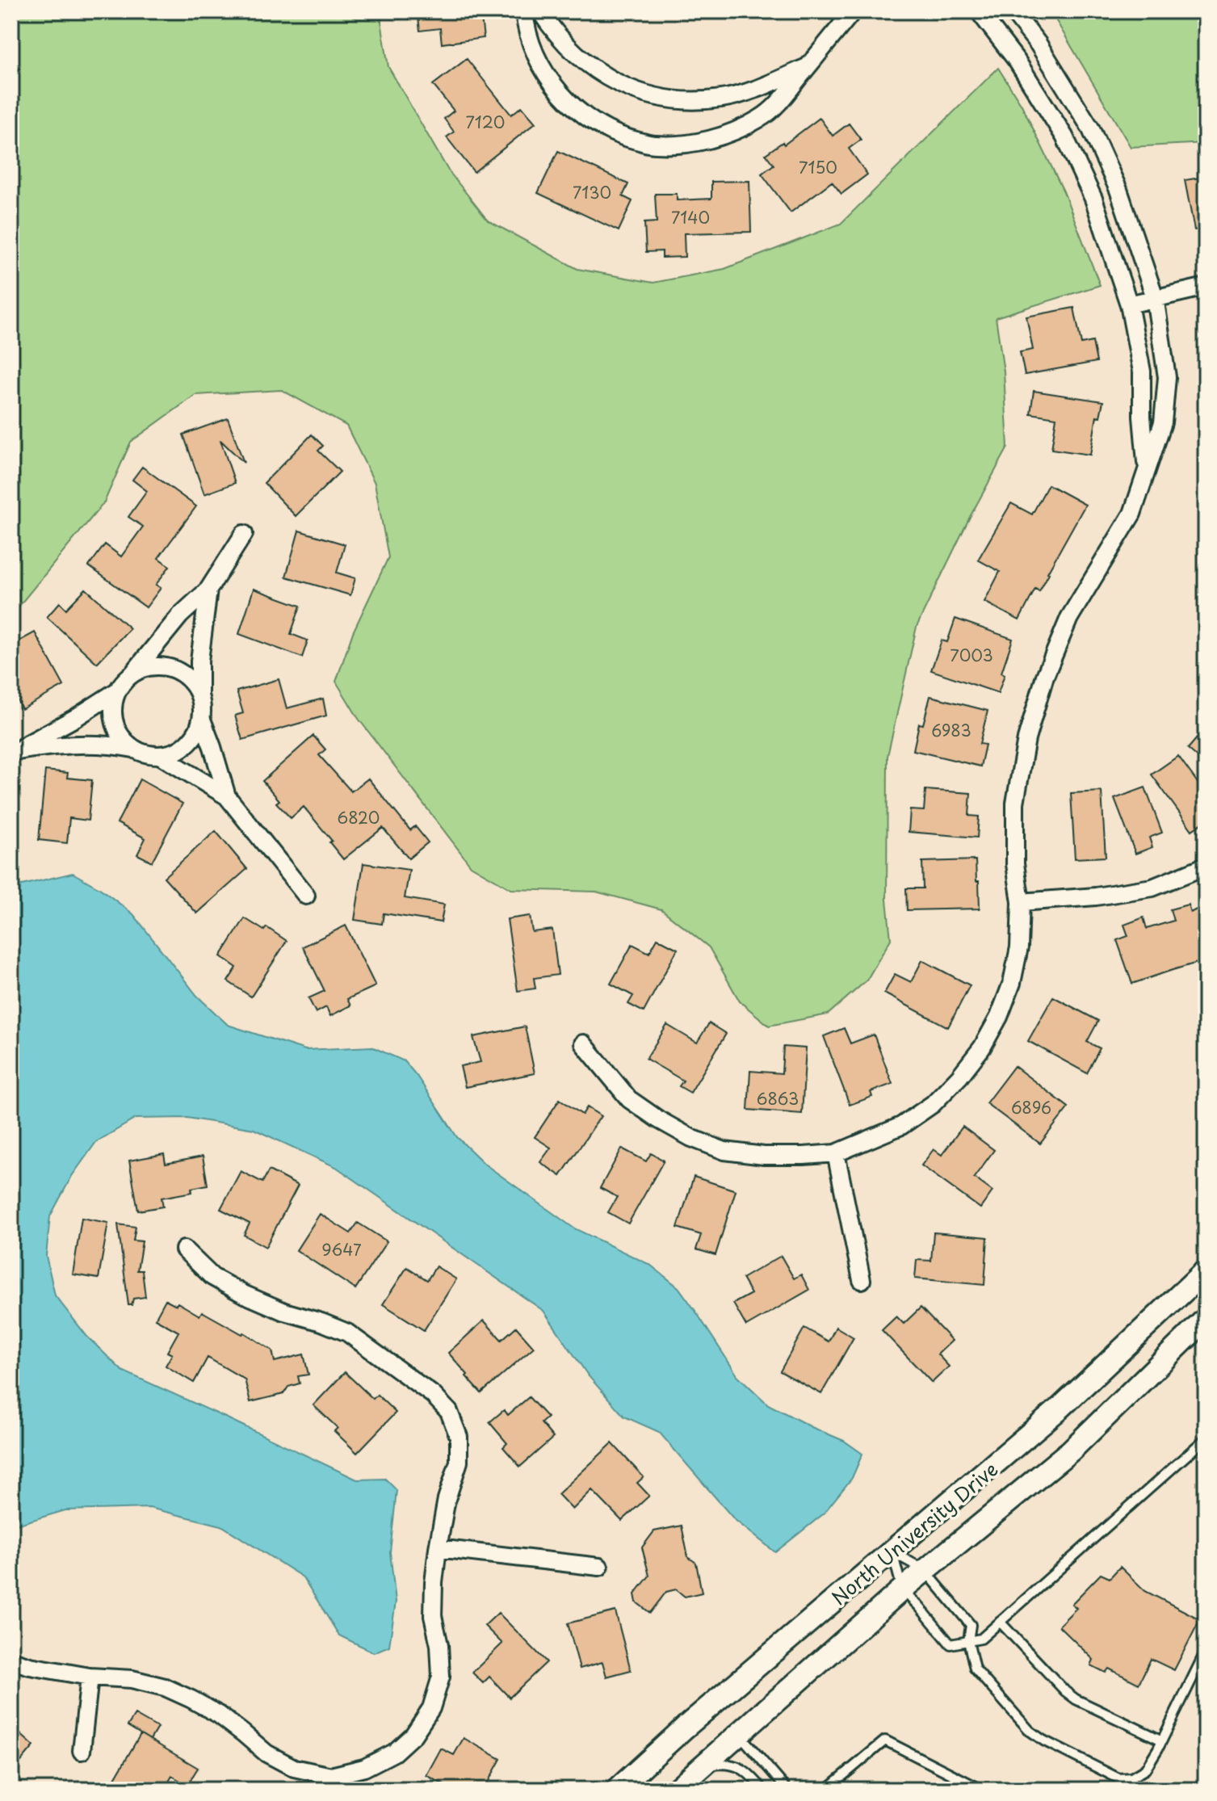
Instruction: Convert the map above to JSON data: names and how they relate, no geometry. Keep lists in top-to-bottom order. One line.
{"streets":{"main road":["North University Drive"]},"house_numbers":["7120","7150","7130","7140","7003","6983","6820","6863","6896","9647"]}
